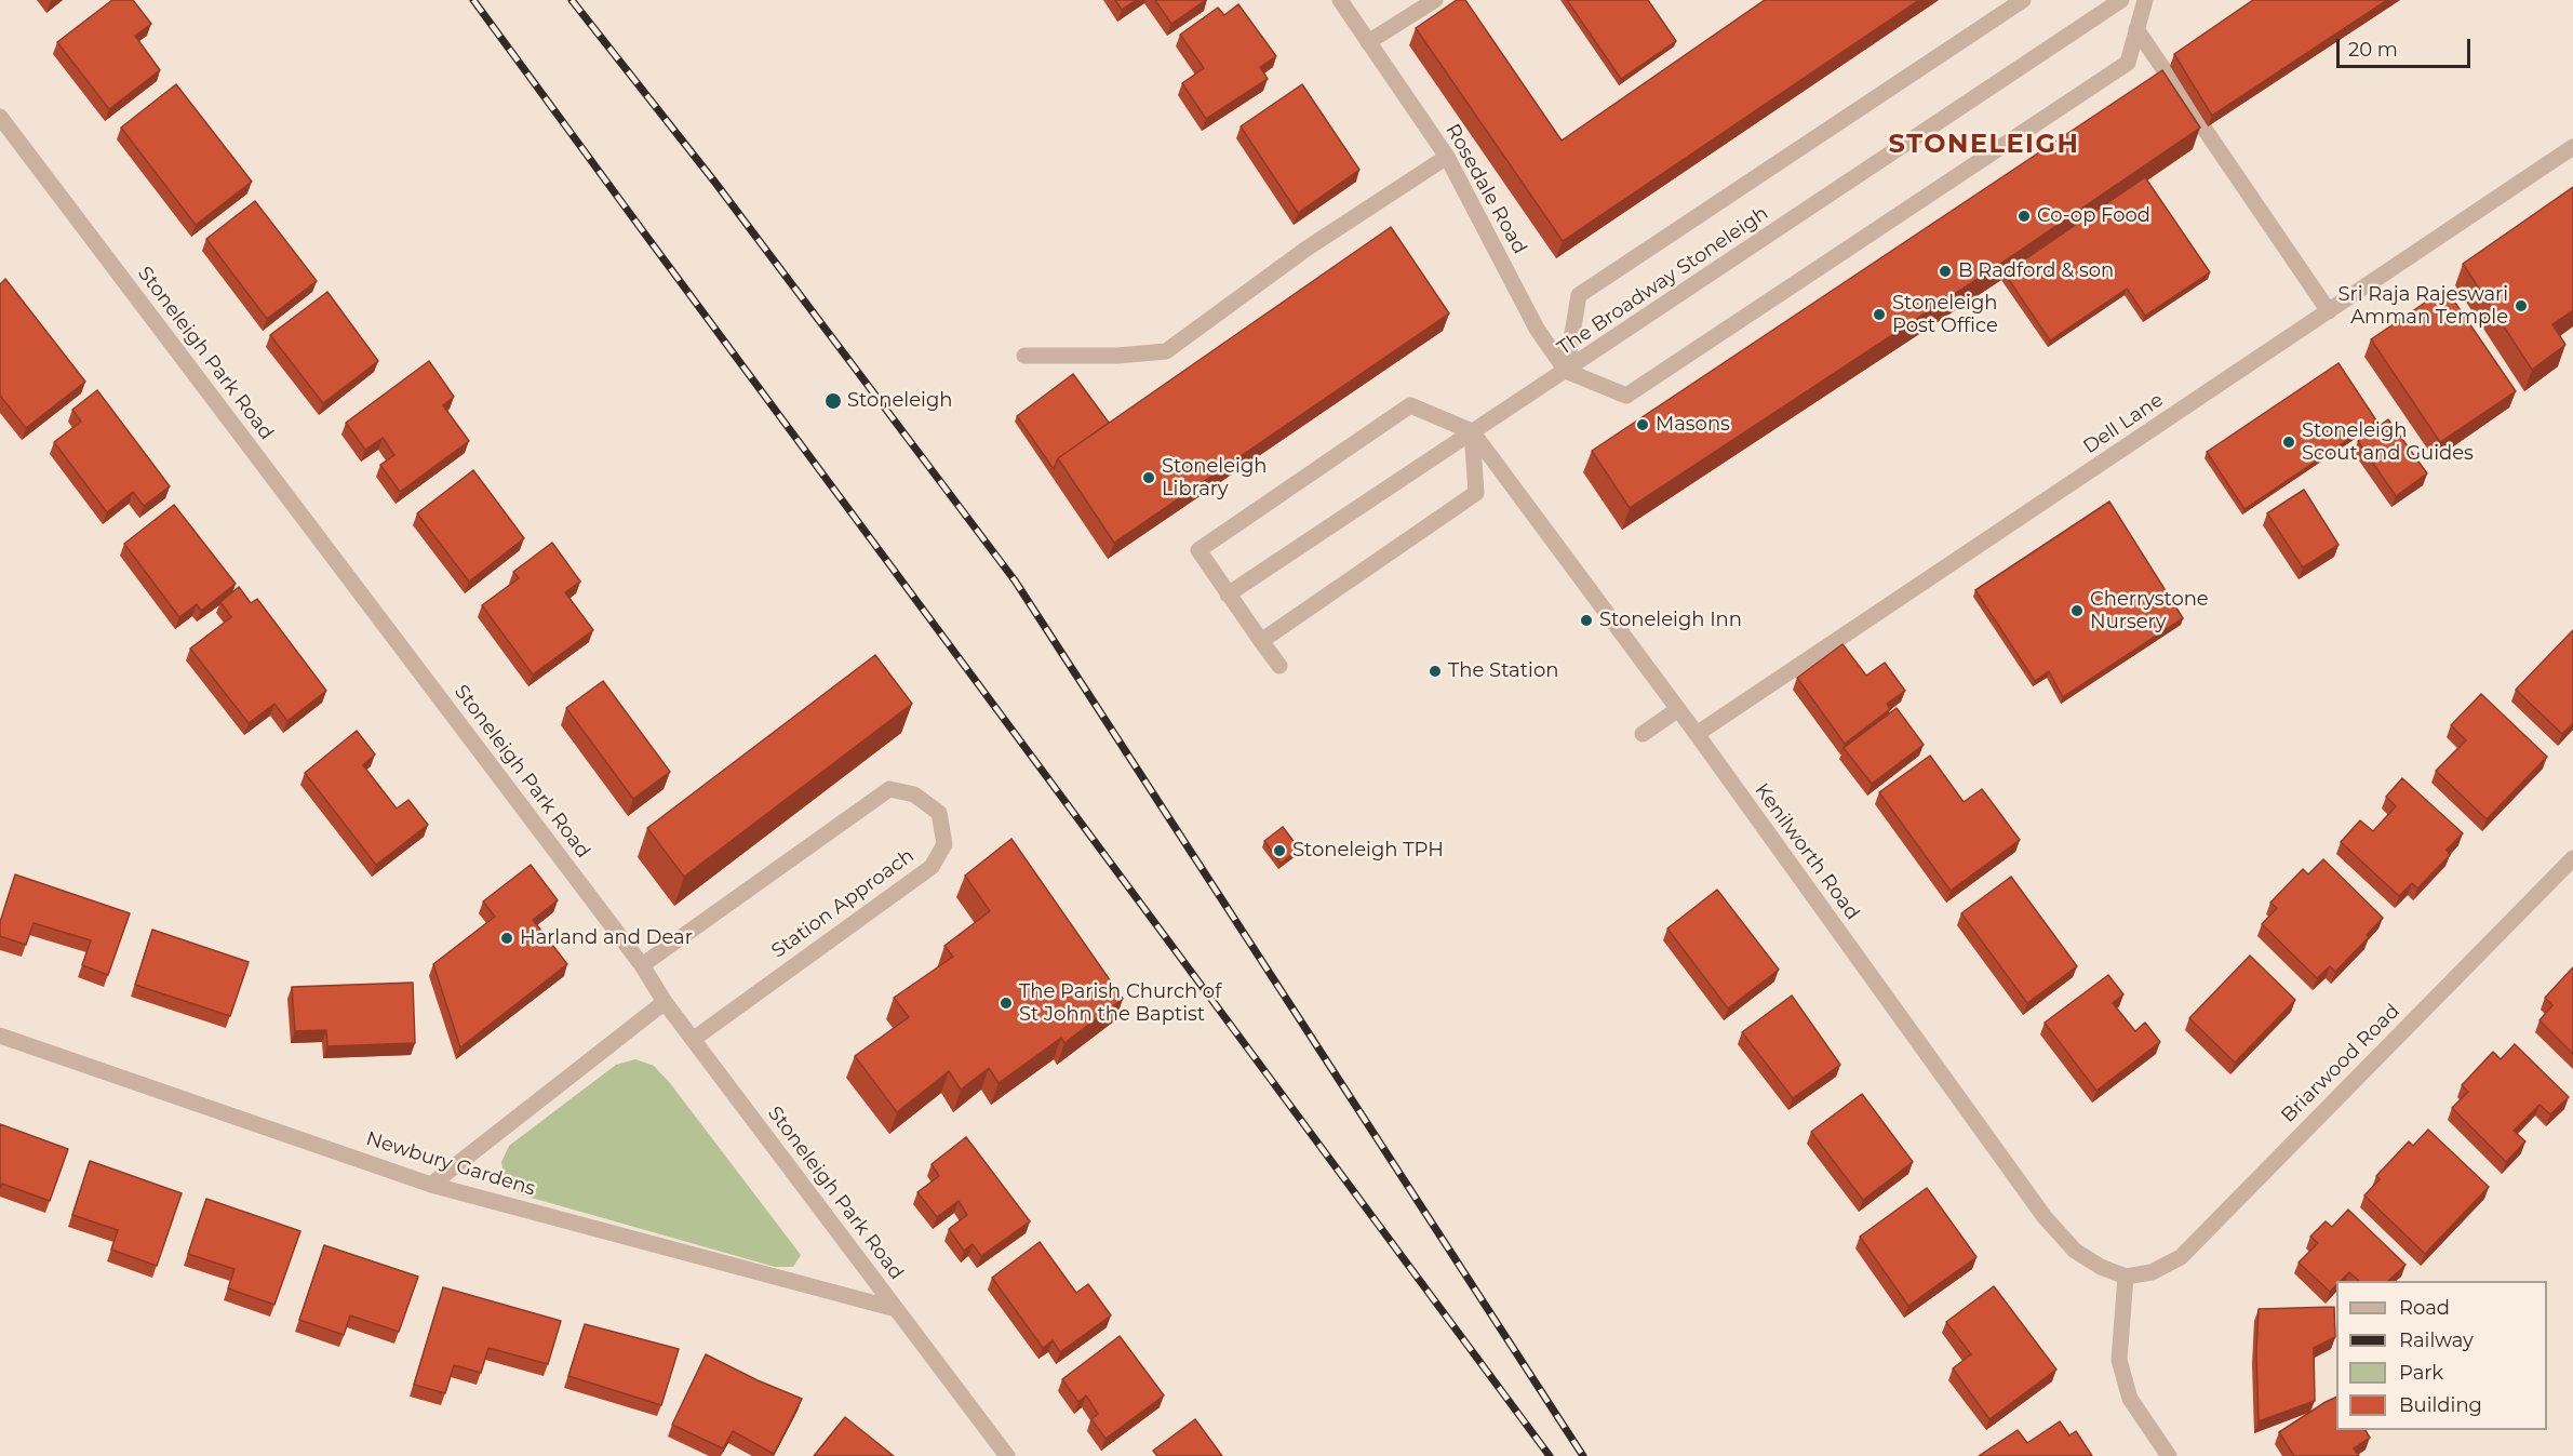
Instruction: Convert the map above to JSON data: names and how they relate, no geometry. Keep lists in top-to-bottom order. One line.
{"streets":{"street":["Rosedale Road","The Broadway Stoneleigh","Stoneleigh Park Road","Dell Lane","Kenilworth Road","Station Approach","Briarwood Road","Newbury Gardens"]},"crossings":[["Rosedale Road","The Broadway Stoneleigh"],["The Broadway Stoneleigh","Kenilworth Road"],["Stoneleigh Park Road","Station Approach"],["Stoneleigh Park Road","Newbury Gardens"],["Dell Lane","Kenilworth Road"],["Kenilworth Road","Briarwood Road"]],"districts":["STONELEIGH"],"places":["Co-op Food","B Radford & son","Sri Raja Rajeswari Amman Temple","Stoneleigh Post Office","Stoneleigh","Masons","Stoneleigh Scout and Guides","Stoneleigh Library","Cherrystone Nursery","Stoneleigh Inn","The Station","Stoneleigh TPH","Harland and Dear","The Parish Church of St John the Baptist"],"legend":["Road","Railway","Park","Building"],"scale_bar":"20 m"}
